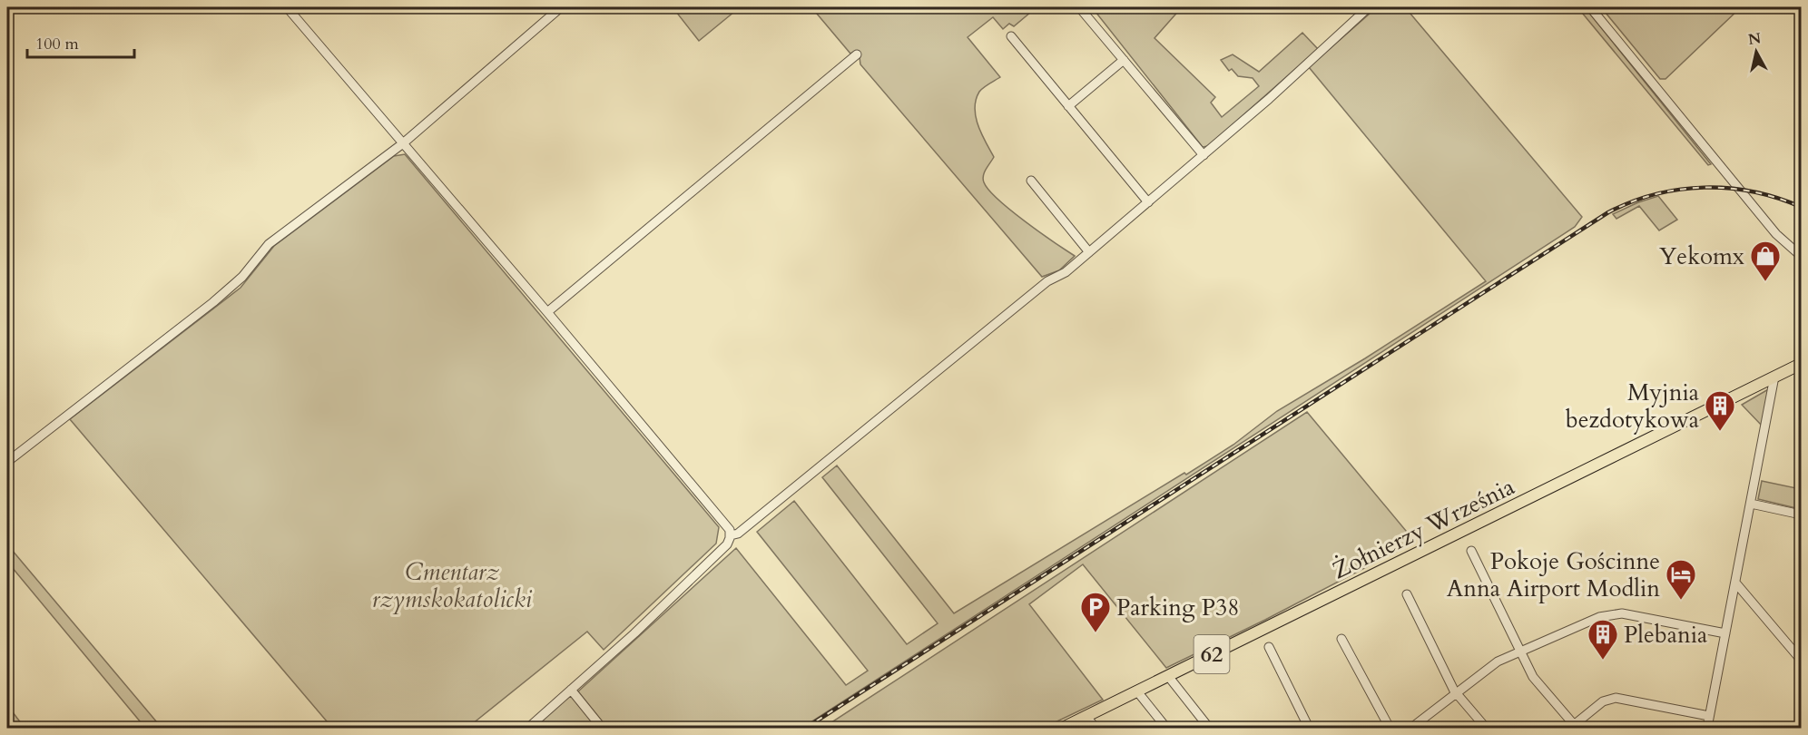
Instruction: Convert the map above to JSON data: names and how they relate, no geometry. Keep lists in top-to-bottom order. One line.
{"streets":{"main road":["Żołnierzy Września","62"]},"parks":["Cmentarz rzymskokatolicki"],"places":{"shop":["Yekomx"],"building":["Myjnia bezdotykowa","Plebania"],"hotel":["Pokoje Gościnne Anna Airport Modlin"],"parking":["Parking P38"]},"scale_bar":"100 m","north":"top"}
